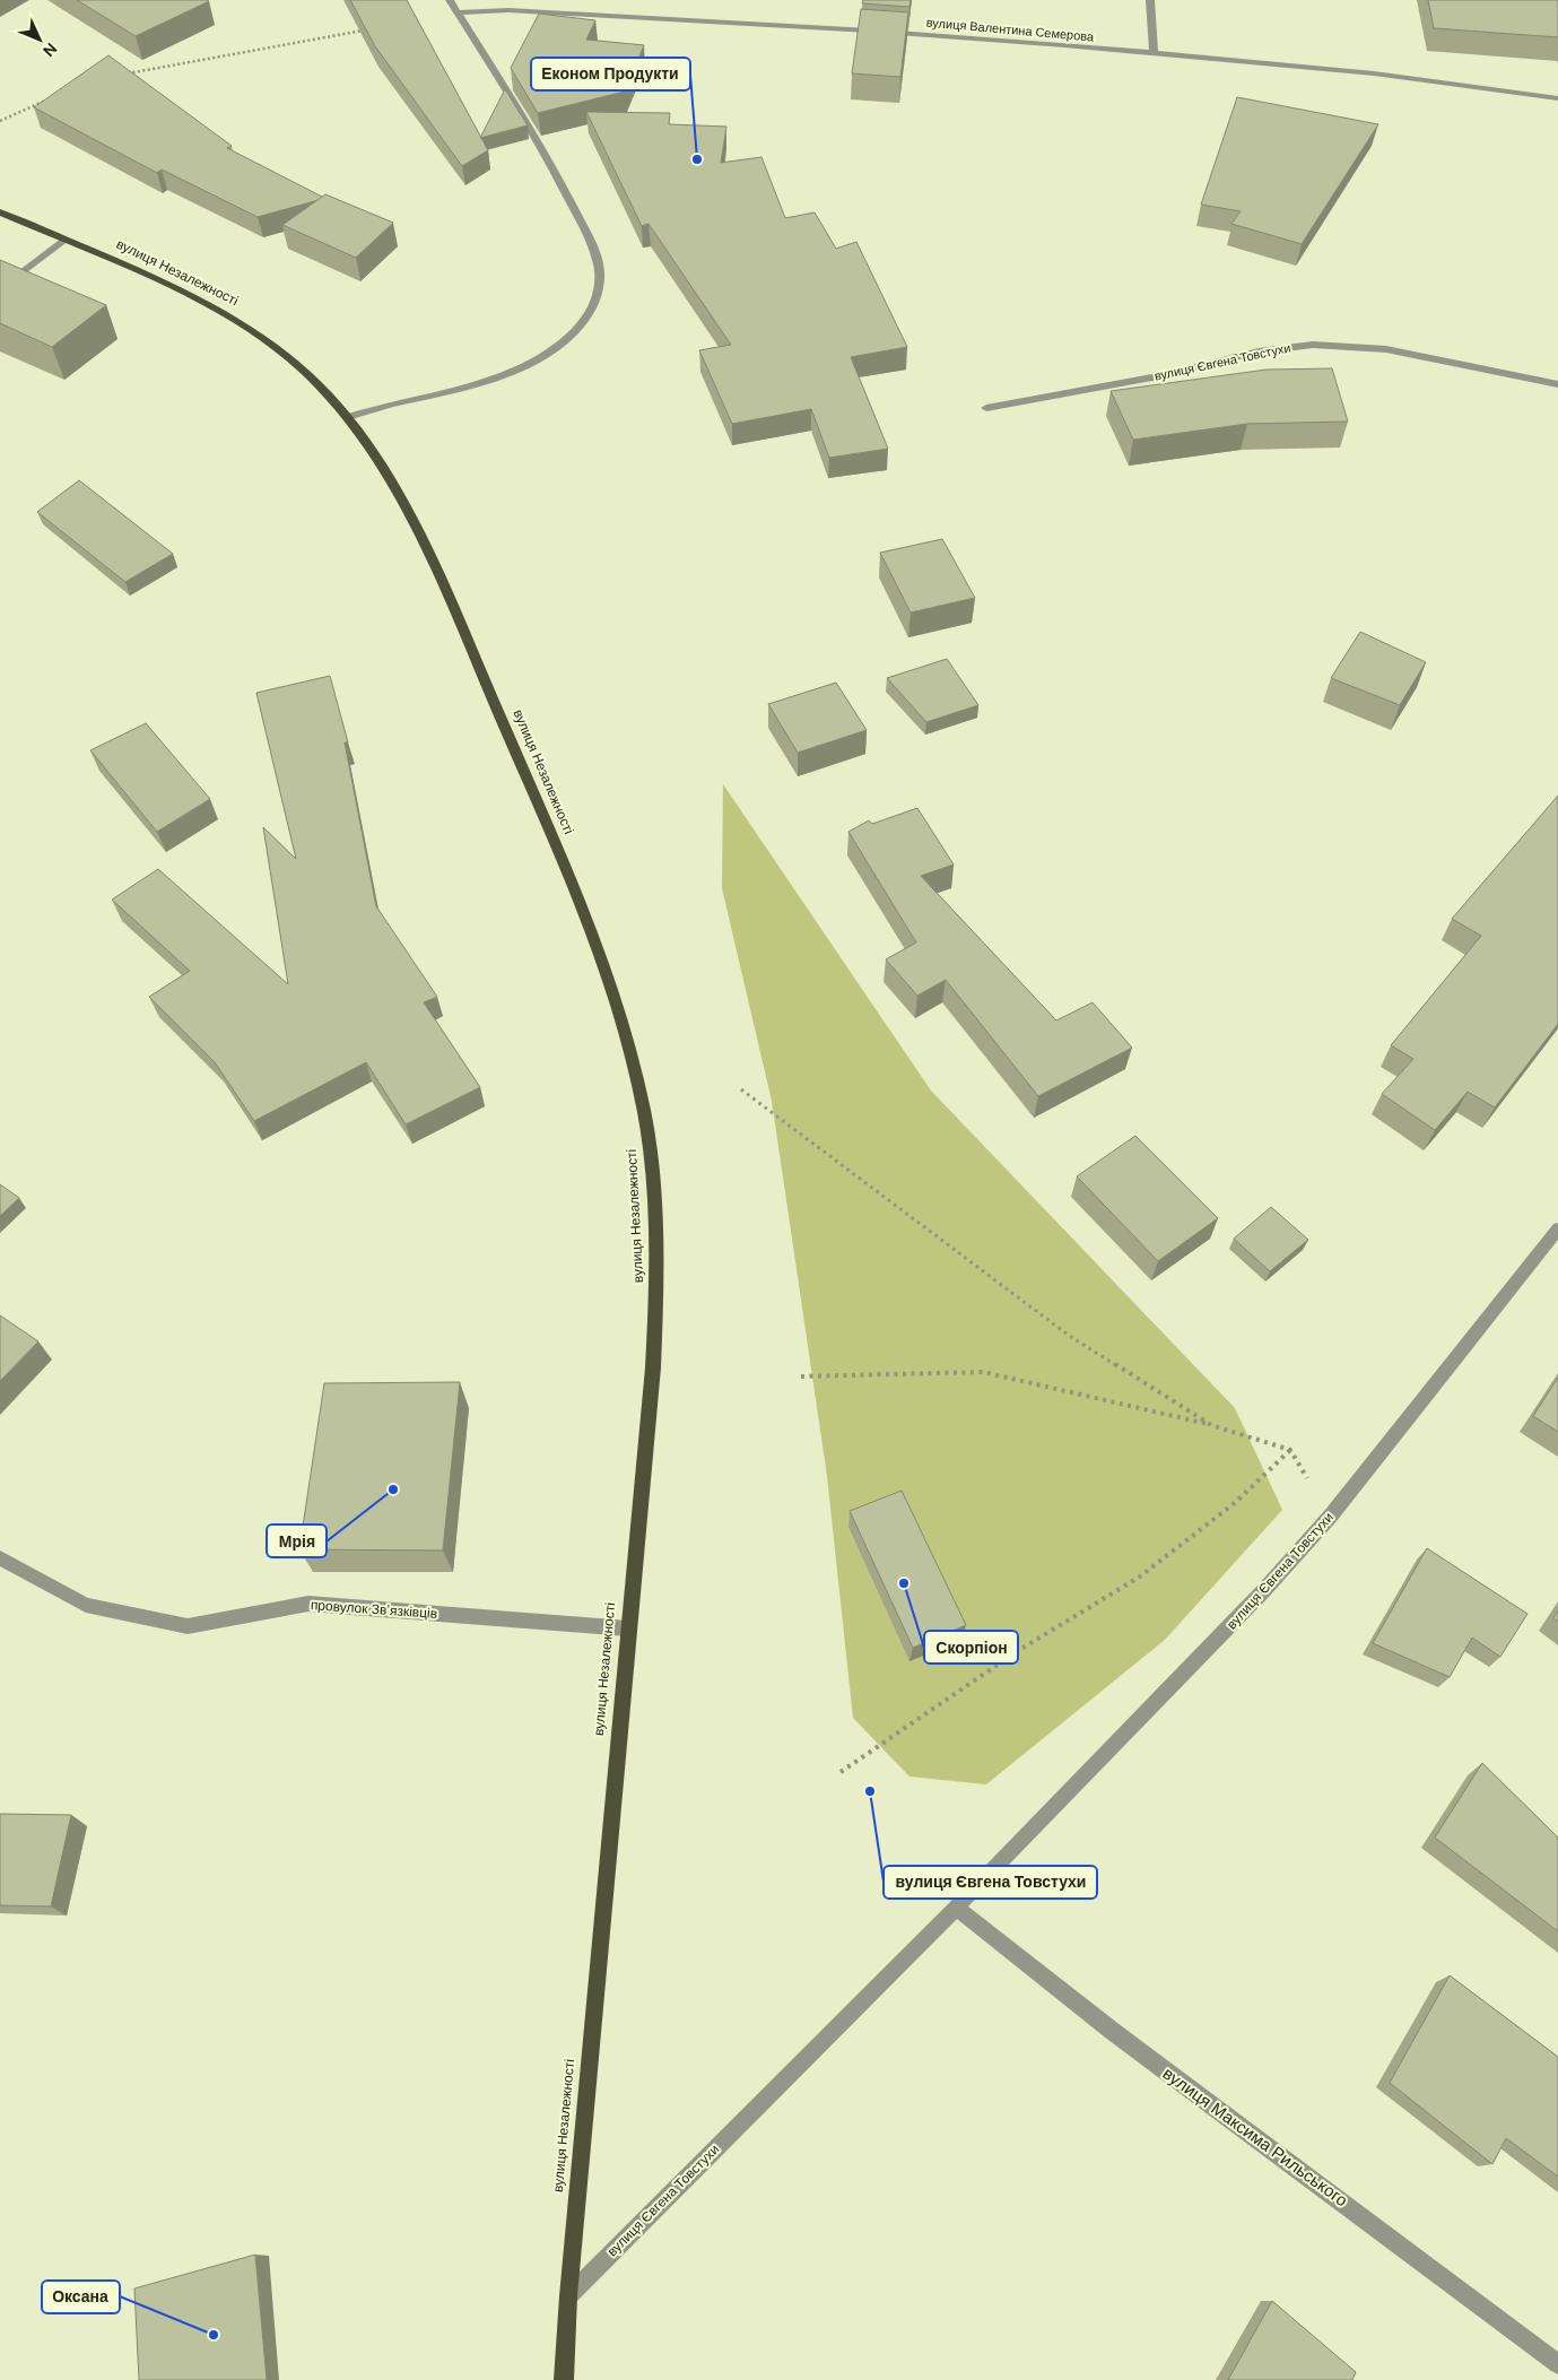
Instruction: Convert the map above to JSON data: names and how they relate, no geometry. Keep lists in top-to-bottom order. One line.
{"streets":{"main road":["вулиця Незалежності"],"street":["вулиця Валентина Семерова","вулиця Євгена Товстухи","провулок Звʼязківців","вулиця Максима Рильського"]},"crossings":[["вулиця Незалежності","вулиця Євгена Товстухи"],["вулиця Незалежності","провулок Звʼязківців"],["вулиця Євгена Товстухи","вулиця Максима Рильського"]],"places":["Економ Продукти","Мрія","Скорпіон","вулиця Євгена Товстухи","Оксана"],"north":"bottom right"}
